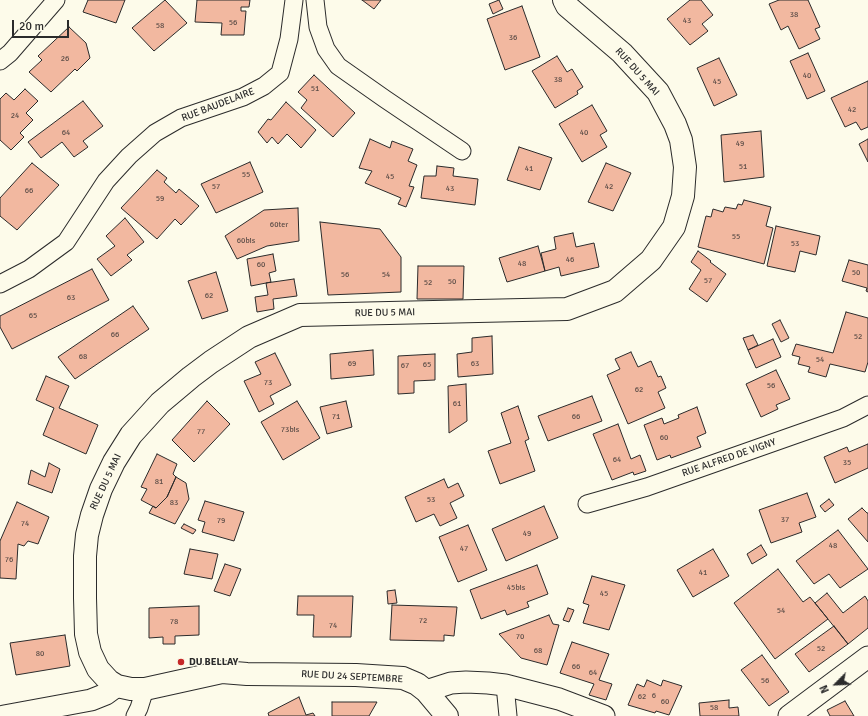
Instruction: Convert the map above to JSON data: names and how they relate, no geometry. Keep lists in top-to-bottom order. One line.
{"streets":{"main road":["RUE DU 5 MAI","RUE DU 24 SEPTEMBRE"],"street":["RUE BAUDELAIRE","RUE ALFRED DE VIGNY"]},"places":["DU BELLAY"],"house_numbers":["38","43","56","58","36","26","40","38","45","51","42","24","64","40","49","51","41","55","45","57","42","43","66","59","60ter","55","60bis","53","46","48","60","50","56","54","57","50","52","62","63","65","66","52","68","54","69","63","65","67","73","56","62","61","71","66","73bis","77","60","64","35","81","53","83","37","79","74","49","48","47","76","41","45bis","45","54","72","78","74","70","52","68","80","66","64","56","6","62","60","58"],"scale_bar":"20 m","north":"bottom left"}
